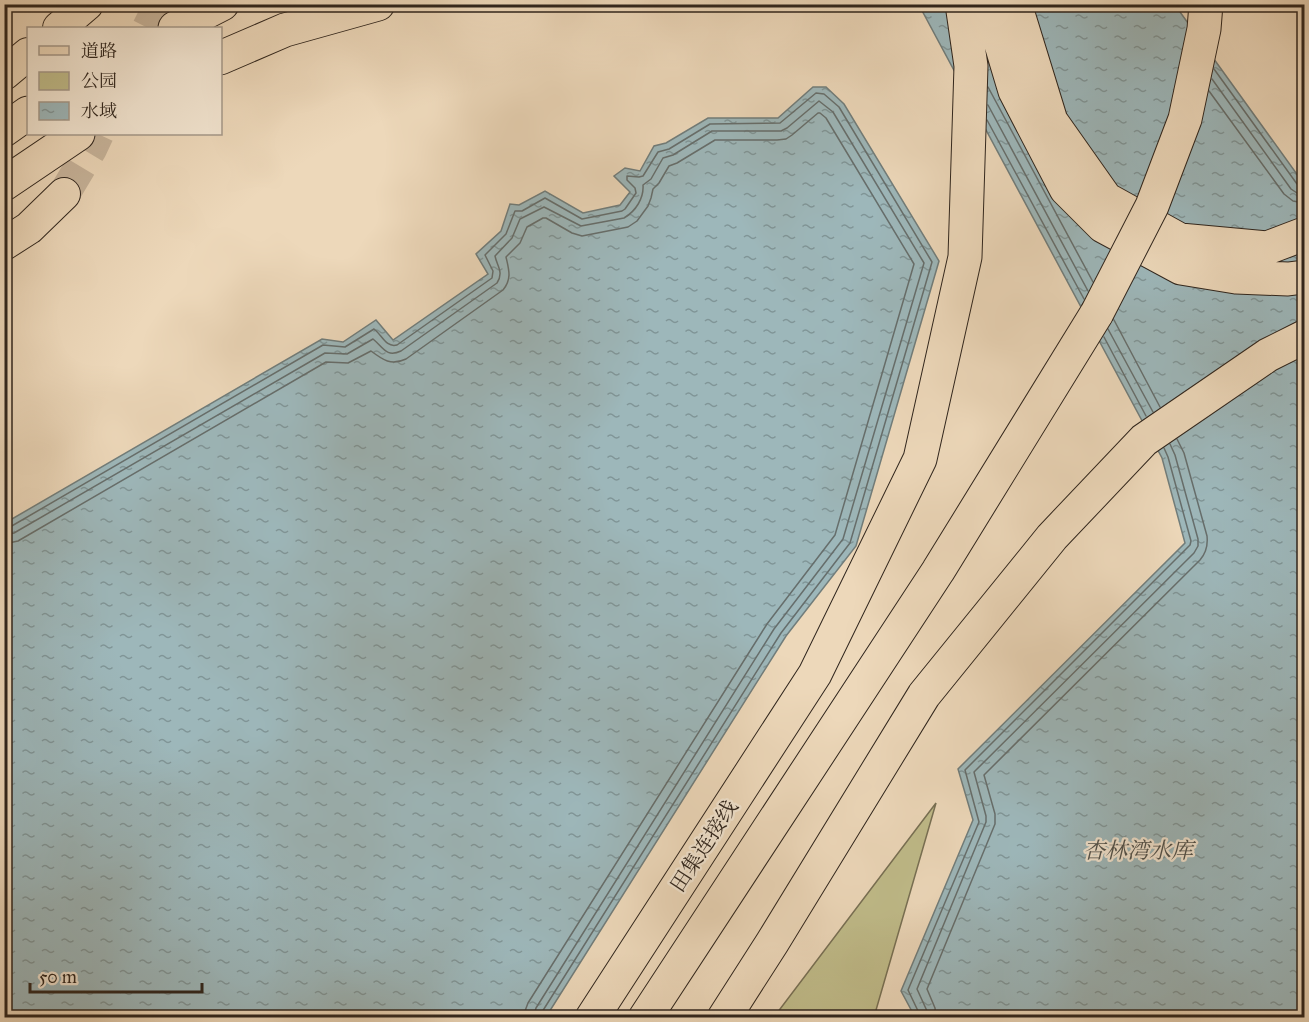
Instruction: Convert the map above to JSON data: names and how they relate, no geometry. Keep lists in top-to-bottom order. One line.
{"streets":{"highway":["田集连接线"]},"water":["杏林湾水库"],"legend":["道路","公园","水域"],"scale_bar":"50 m"}
